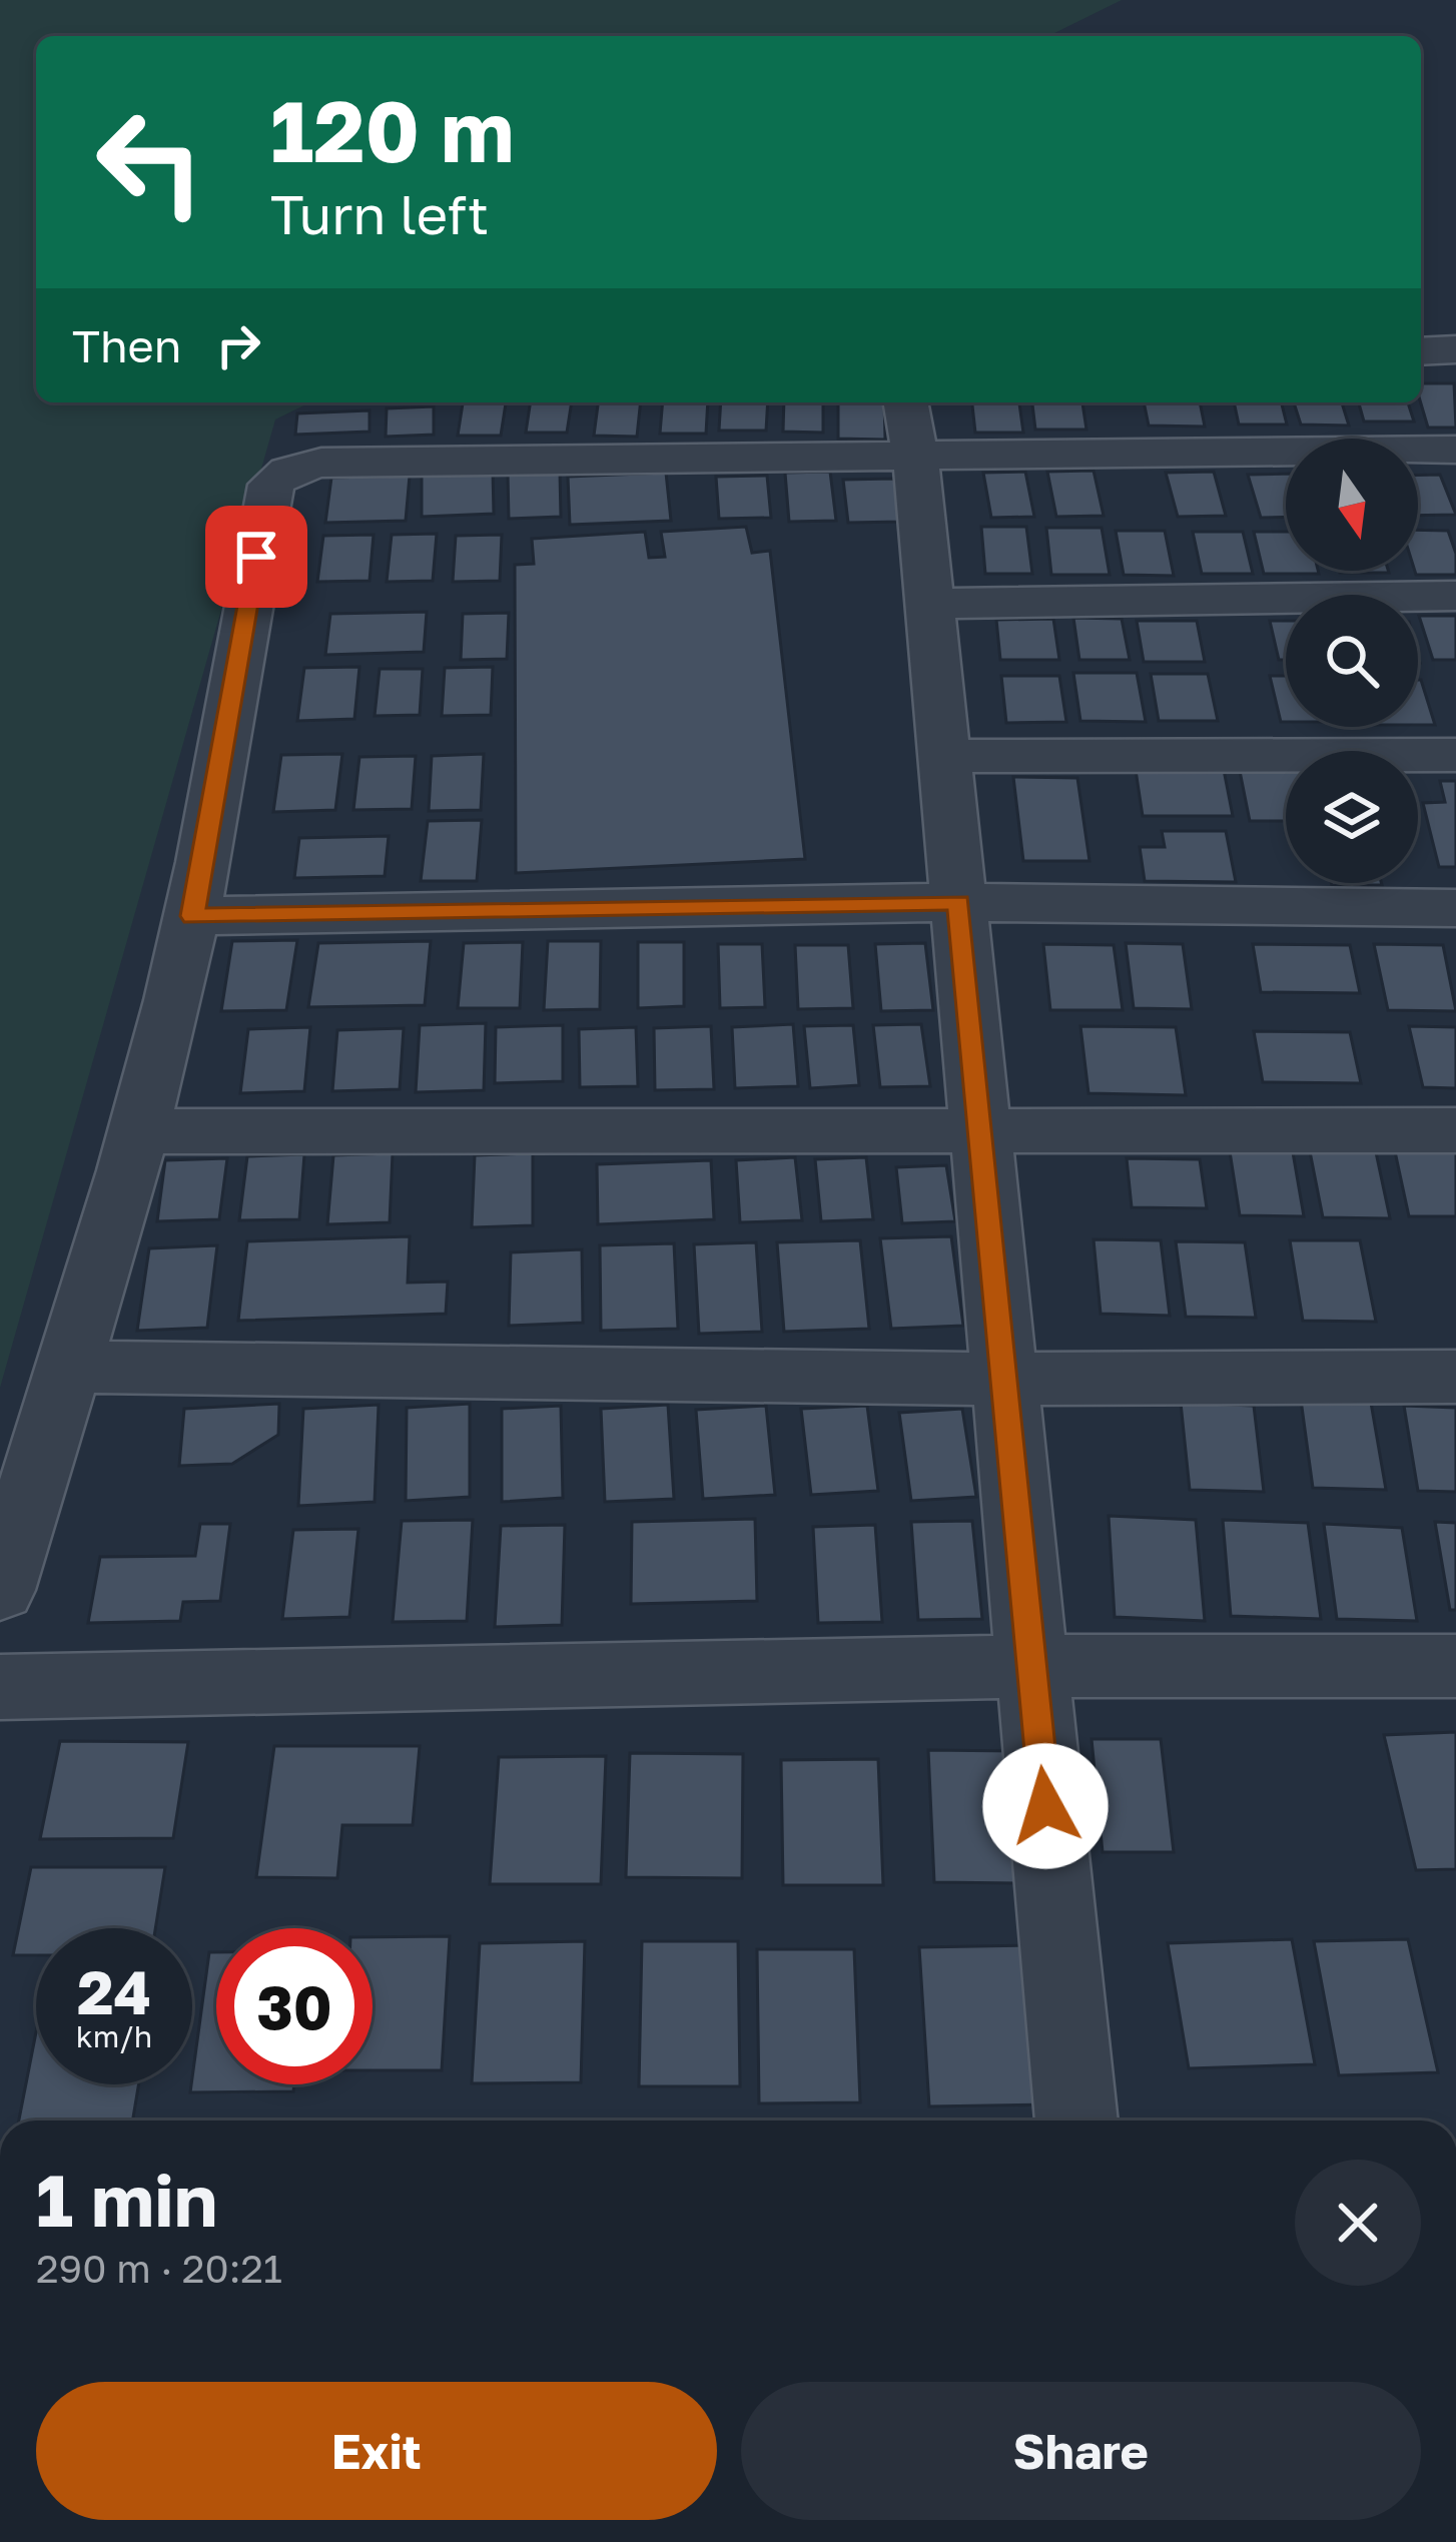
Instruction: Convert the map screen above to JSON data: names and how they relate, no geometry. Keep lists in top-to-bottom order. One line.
{"north":"bottom","page":{"turn":["120 m","Turn left"],"then":"Then","speed":"24 km/h","limit":"30","heading":["1 min","290 m · 20:21"],"buttons":["Exit","Share"]}}
